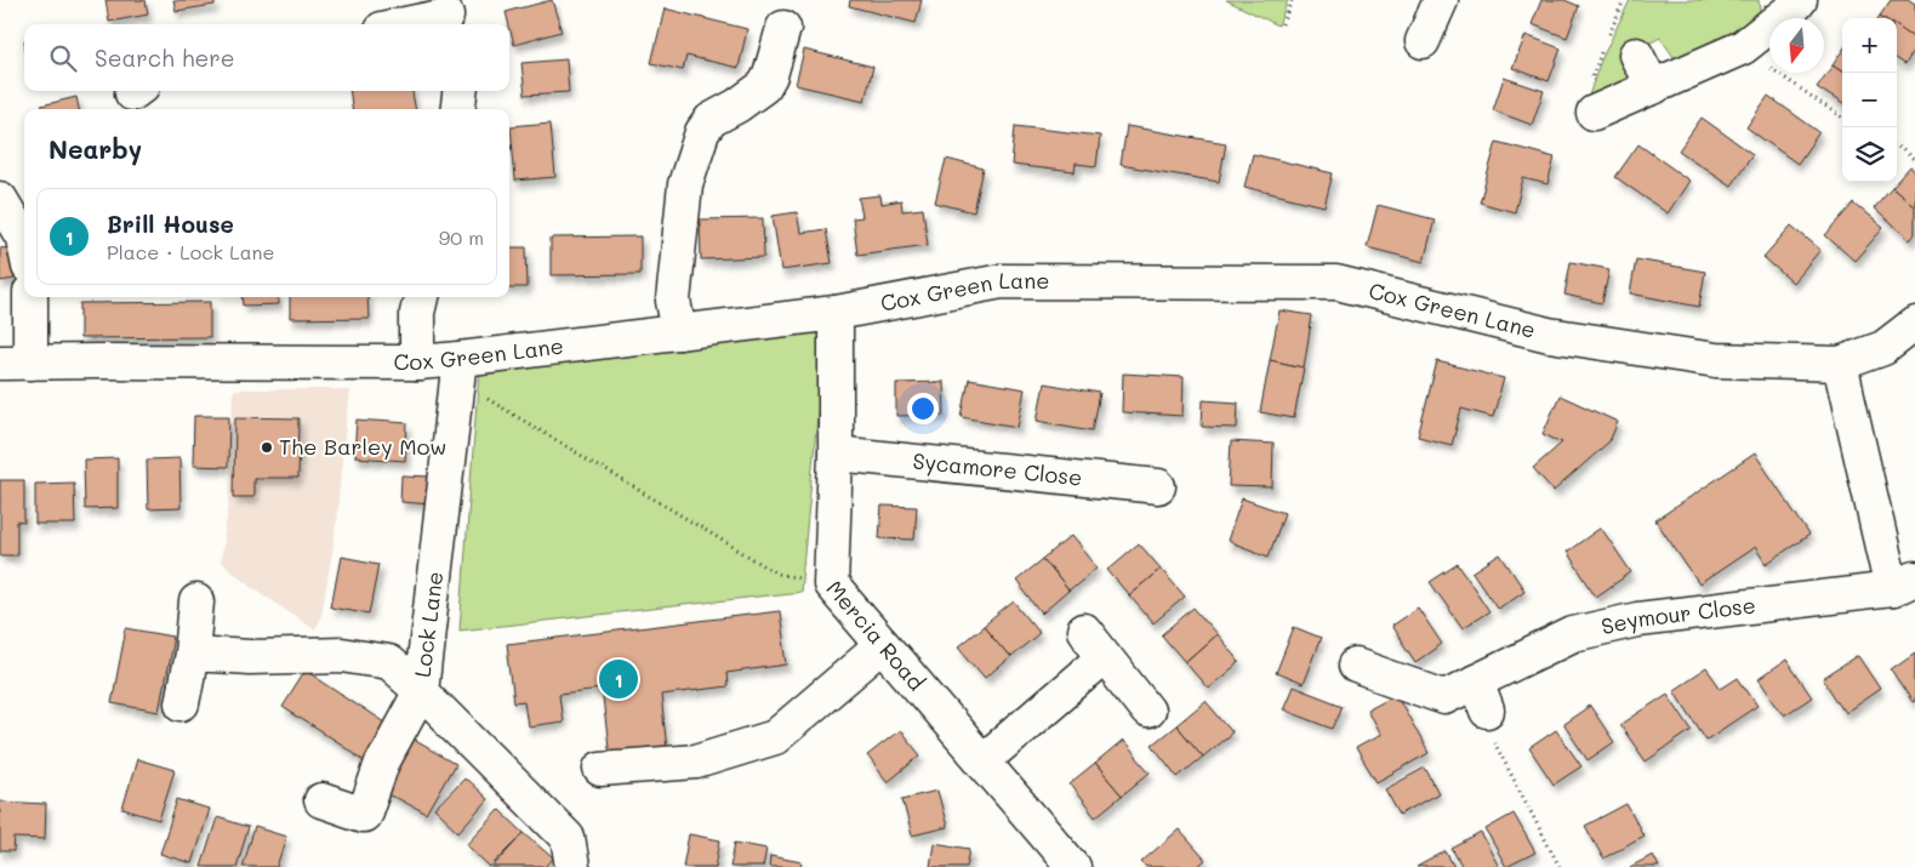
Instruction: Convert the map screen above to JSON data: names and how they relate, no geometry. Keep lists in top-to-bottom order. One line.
{"streets":{"street":["Cox Green Lane","Sycamore Close","Seymour Close","Lock Lane","Mercia Road"]},"crossings":[["Cox Green Lane","Seymour Close"],["Cox Green Lane","Lock Lane"],["Cox Green Lane","Mercia Road"],["Sycamore Close","Mercia Road"]],"places":["The Barley Mow"],"north":"bottom","page":{"map_buttons":["+","−"],"search":"Search here","heading":"Nearby","list":[{"mark":"1","name":"Brill House","note":"Place · Lock Lane","value":"90 m"}],"pins":"1"}}
